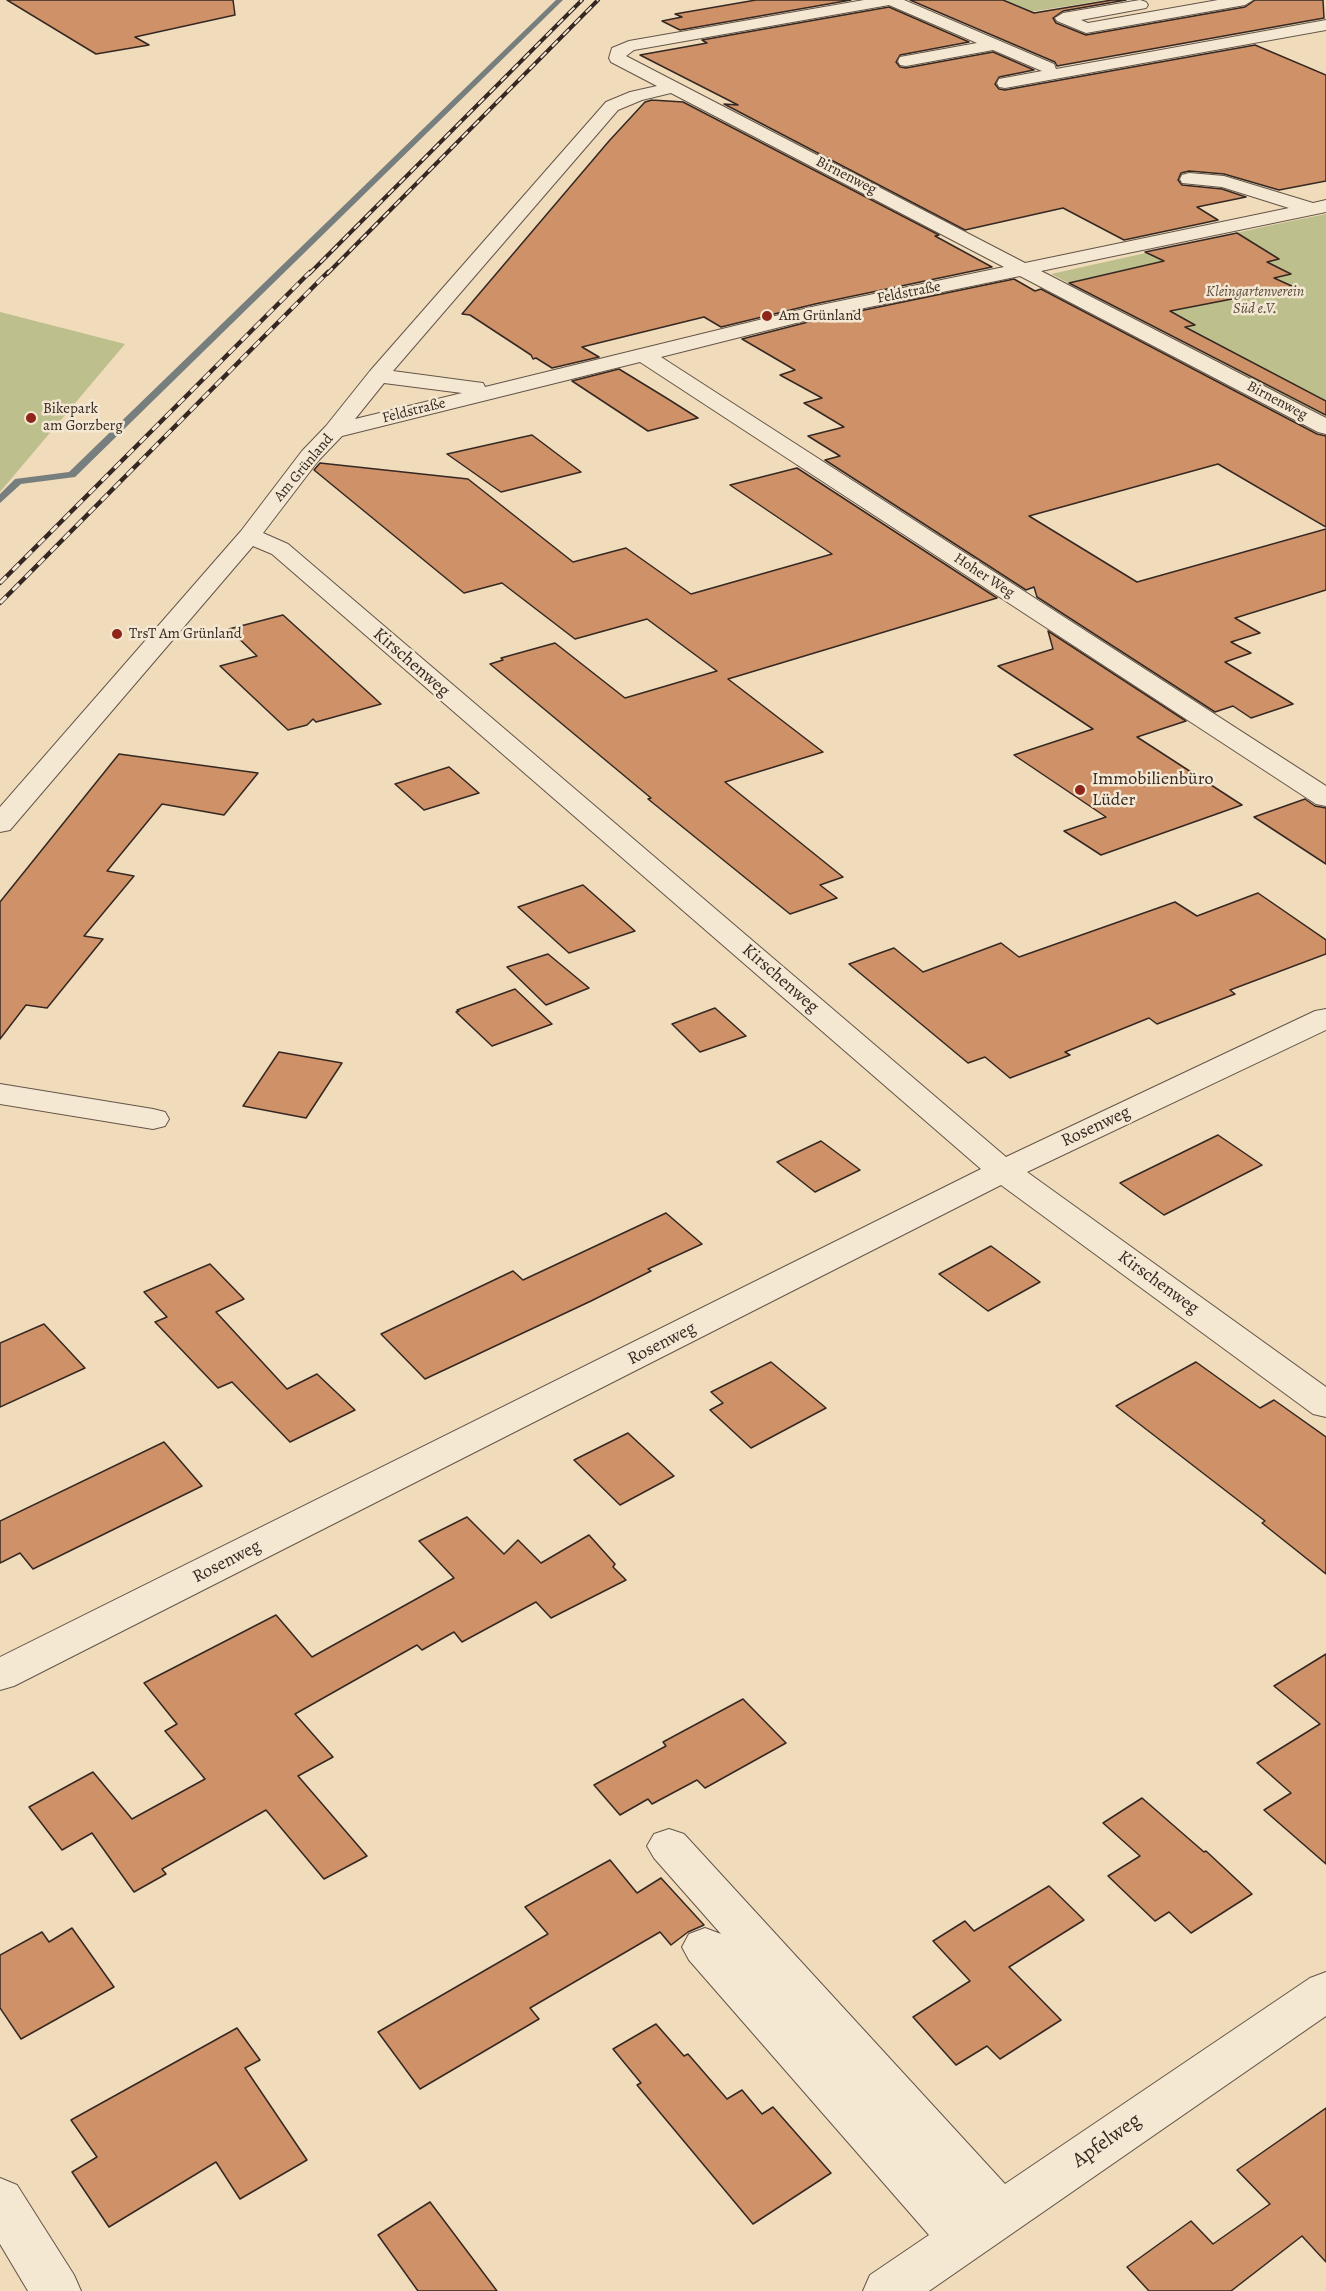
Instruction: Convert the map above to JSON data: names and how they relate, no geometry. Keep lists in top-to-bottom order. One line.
{"streets":{"street":["Birnenweg","Feldstraße","Am Grünland","Hoher Weg","Kirschenweg","Rosenweg","Apfelweg"]},"crossings":[["Birnenweg","Feldstraße"],["Birnenweg","Am Grünland"],["Feldstraße","Am Grünland"],["Feldstraße","Hoher Weg"],["Am Grünland","Kirschenweg"],["Kirschenweg","Rosenweg"]],"parks":["Kleingartenverein Süd e.V."],"places":["Am Grünland","Bikepark am Gorzberg","TrsT Am Grünland","Immobilienbüro Lüder"]}
